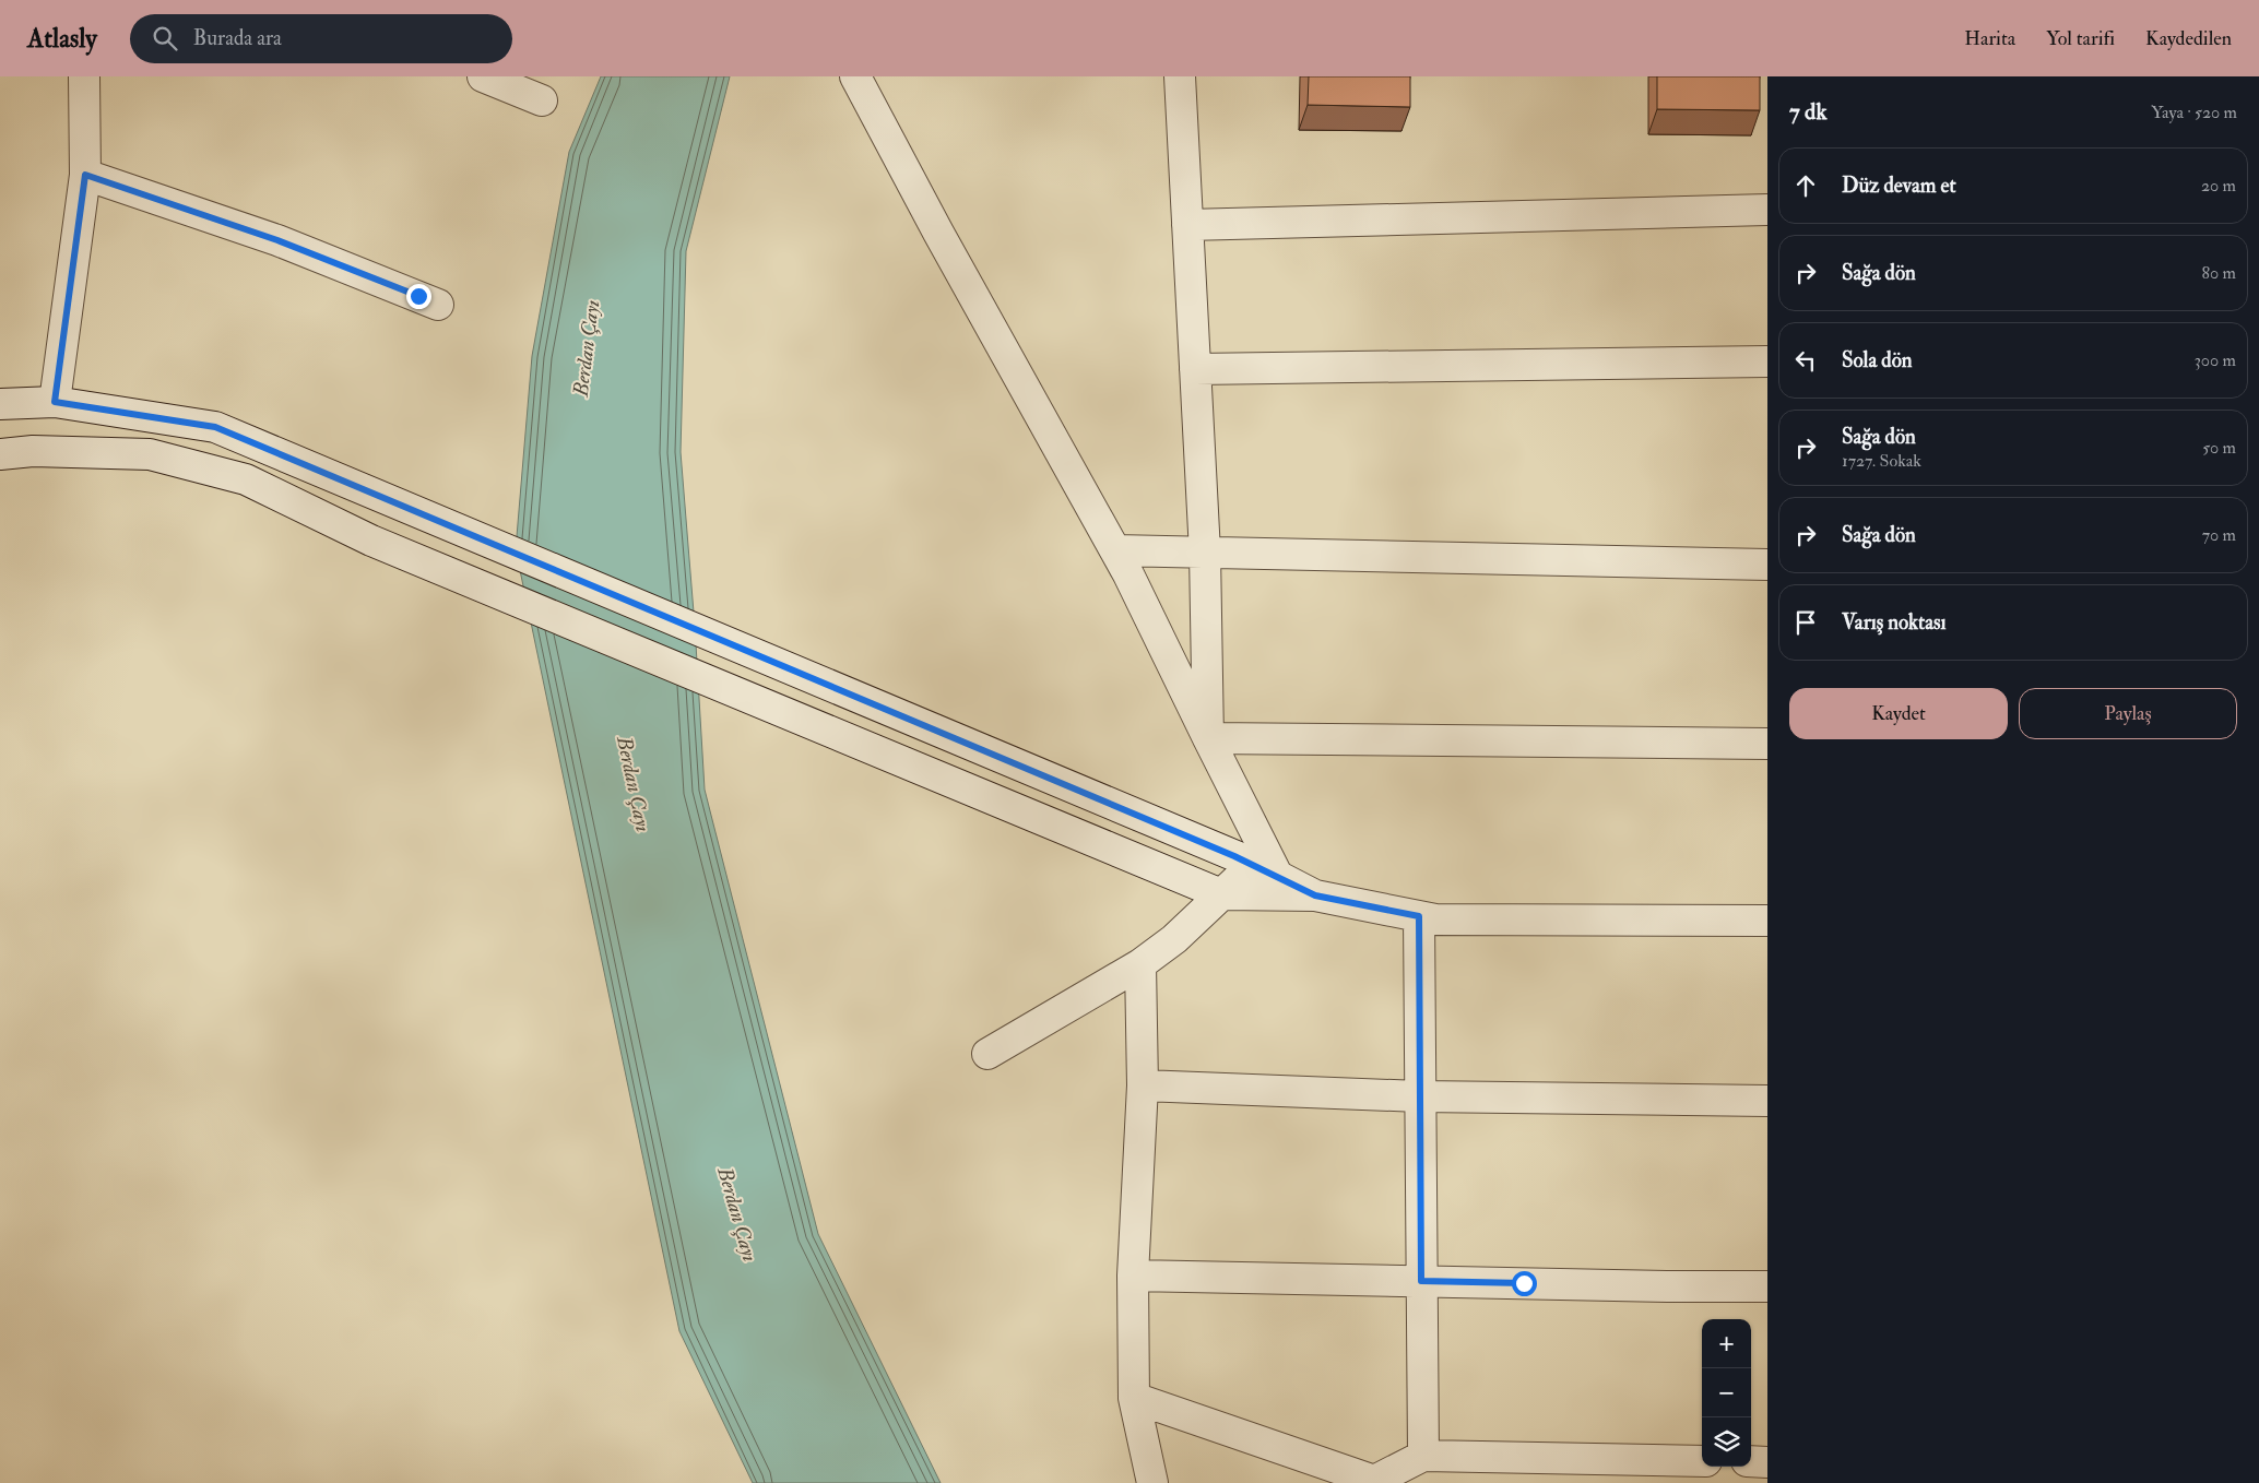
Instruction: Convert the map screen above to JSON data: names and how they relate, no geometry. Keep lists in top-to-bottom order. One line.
{"water":["Berdan Çayı"],"page":{"header":"Atlasly","search":"Burada ara","nav":["Harita","Yol tarifi","Kaydedilen"],"heading":["7 dk","Yaya · 520 m"],"list":[["Düz devam et","20 m"],["Sağa dön","80 m"],["Sola dön","300 m"],["Sağa dön","1727. Sokak","50 m"],["Sağa dön","70 m"],"Varış noktası"],"buttons":["Kaydet","Paylaş"],"map_buttons":["+","−"]}}
